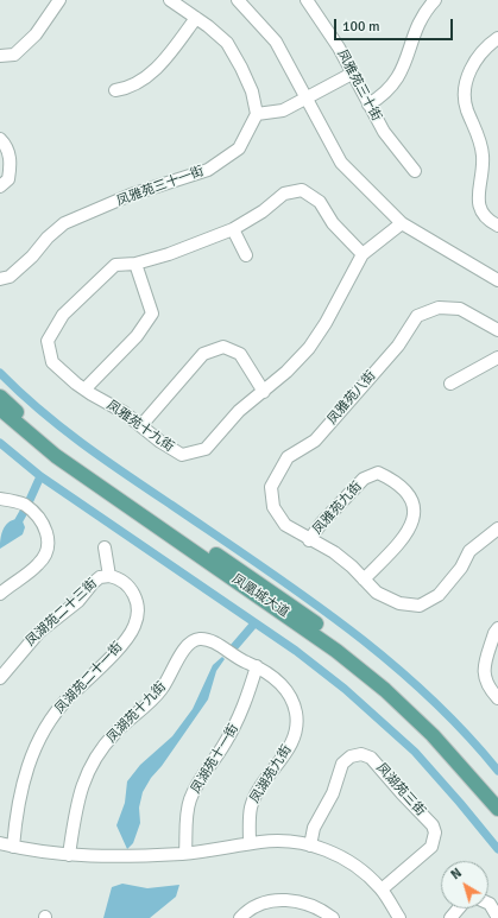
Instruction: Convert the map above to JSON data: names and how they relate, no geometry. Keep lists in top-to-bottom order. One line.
{"streets":{"main road":["凤凰城大道"],"street":["凤雅苑三十街","凤雅苑三十一街","凤雅苑八街","凤雅苑十九街","凤雅苑九街","凤湖苑二十三街","凤湖苑二十一街","凤湖苑十九街","凤湖苑十一街","凤湖苑九街","凤湖苑三街"]},"crossings":[["凤雅苑八街","凤雅苑九街"],["凤湖苑二十三街","凤湖苑二十一街"],["凤湖苑十九街","凤湖苑十一街"],["凤湖苑十九街","凤湖苑九街"],["凤湖苑十一街","凤湖苑九街"]],"scale_bar":"100 m","north":"top left"}
